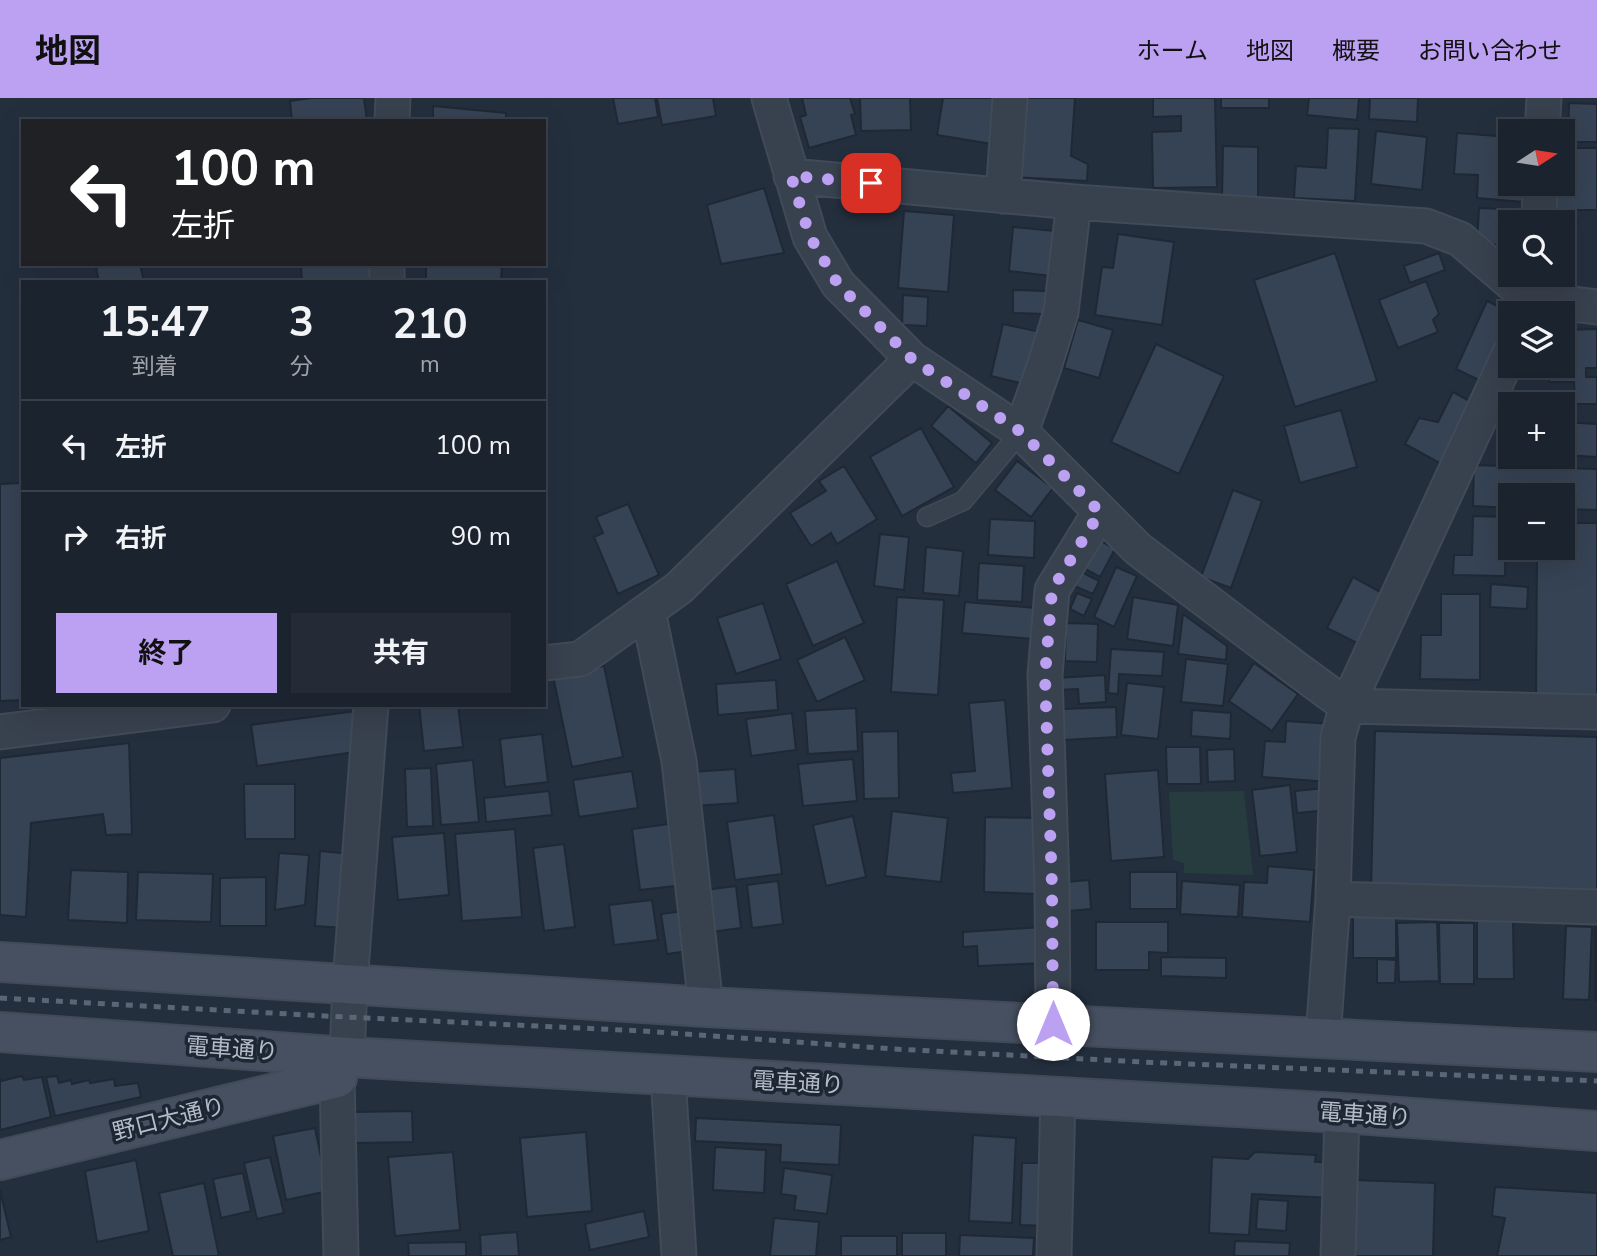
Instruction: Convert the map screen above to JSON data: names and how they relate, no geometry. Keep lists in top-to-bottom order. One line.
{"streets":{"street":["電車通り","野口大通り"]},"crossings":[["電車通り","野口大通り"]],"north":"right","page":{"header":"地図","nav":["ホーム","地図","概要","お問い合わせ"],"map_buttons":["+","−"],"turn":["100 m","左折"],"eta":["15:47","到着","3","分","210","m"],"list":[{"name":"左折","value":"100 m"},{"name":"右折","value":"90 m"}],"buttons":["終了","共有"]}}
